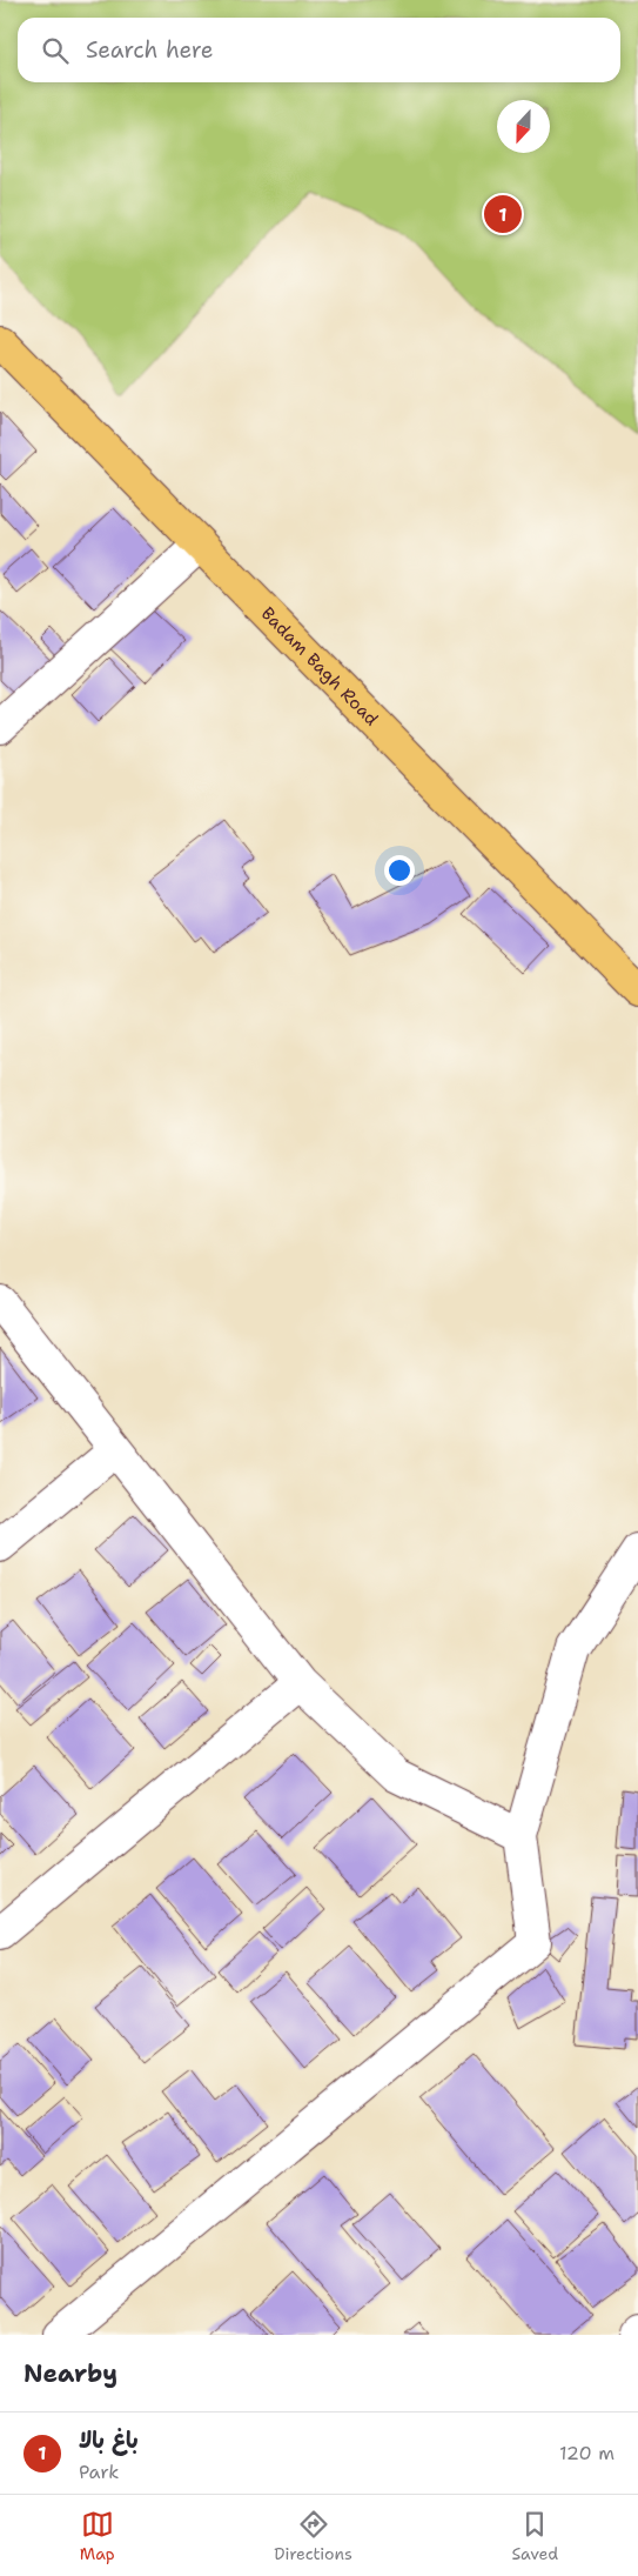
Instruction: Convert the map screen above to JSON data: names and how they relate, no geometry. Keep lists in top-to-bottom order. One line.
{"streets":{"main road":["Badam Bagh Road"]},"north":"bottom","page":{"search":"Search here","pins":"1","heading":"Nearby","list":[{"mark":"1","name":"باغ بالا","note":"Park","value":"120 m"}],"nav":["Map","Directions","Saved"]}}
